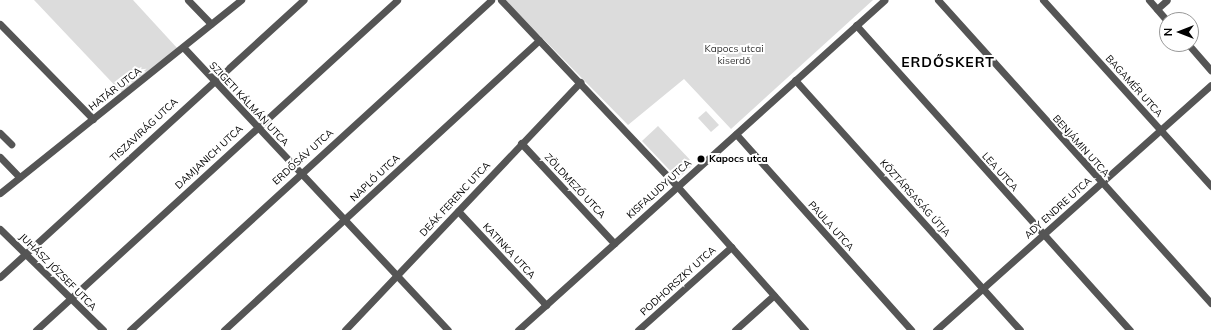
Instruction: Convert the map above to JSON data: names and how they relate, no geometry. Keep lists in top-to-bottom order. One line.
{"streets":{"street":["BAGAMÉR UTCA","HATÁR UTCA","SZIGETI KÁLMÁN UTCA","TISZAVIRÁG UTCA","BENJÁMIN UTCA","DAMJANICH UTCA","ERDŐSÁV UTCA","LEA UTCA","NAPLÓ UTCA","ZÖLDMEZŐ UTCA","KISFALUDY UTCA","KÖZTÁRSASÁG ÚTJA","DEÁK FERENC UTCA","ADY ENDRE UTCA","PAULA UTCA","KATINKA UTCA","JUHÁSZ JÓZSEF UTCA","PODHORSZKY UTCA"]},"crossings":[["BAGAMÉR UTCA","ADY ENDRE UTCA"],["HATÁR UTCA","SZIGETI KÁLMÁN UTCA"],["SZIGETI KÁLMÁN UTCA","TISZAVIRÁG UTCA"],["SZIGETI KÁLMÁN UTCA","DAMJANICH UTCA"],["SZIGETI KÁLMÁN UTCA","ERDŐSÁV UTCA"],["SZIGETI KÁLMÁN UTCA","NAPLÓ UTCA"],["SZIGETI KÁLMÁN UTCA","DEÁK FERENC UTCA"],["TISZAVIRÁG UTCA","JUHÁSZ JÓZSEF UTCA"],["BENJÁMIN UTCA","ADY ENDRE UTCA"],["DAMJANICH UTCA","JUHÁSZ JÓZSEF UTCA"],["LEA UTCA","KISFALUDY UTCA"],["LEA UTCA","ADY ENDRE UTCA"],["ZÖLDMEZŐ UTCA","KISFALUDY UTCA"],["ZÖLDMEZŐ UTCA","DEÁK FERENC UTCA"],["KISFALUDY UTCA","KÖZTÁRSASÁG ÚTJA"],["KISFALUDY UTCA","PAULA UTCA"],["KISFALUDY UTCA","KATINKA UTCA"],["KÖZTÁRSASÁG ÚTJA","ADY ENDRE UTCA"],["DEÁK FERENC UTCA","KATINKA UTCA"]],"districts":["ERDŐSKERT"],"parks":["Kapocs utcai kiserdő"],"places":["Kapocs utca"],"north":"left"}
